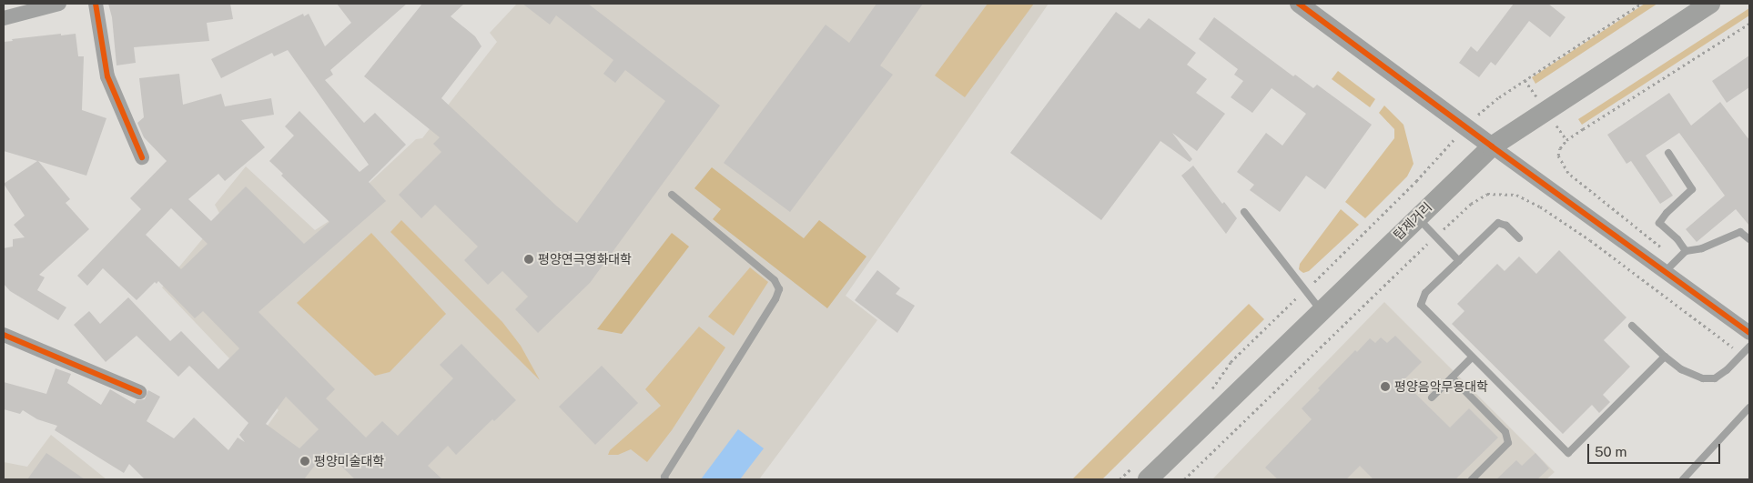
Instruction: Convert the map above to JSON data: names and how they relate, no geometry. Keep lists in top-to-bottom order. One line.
{"streets":{"main road":["탑제거리"]},"places":["평양연극영화대학","평양음악무용대학","평양미술대학"],"scale_bar":"50 m"}
